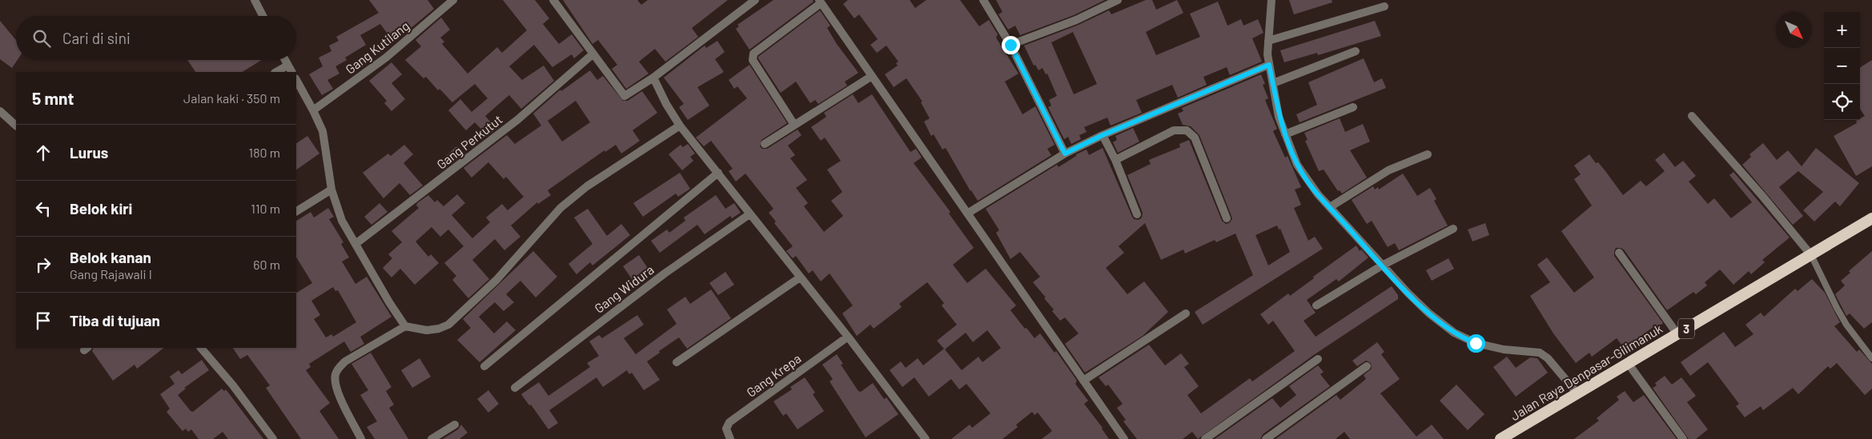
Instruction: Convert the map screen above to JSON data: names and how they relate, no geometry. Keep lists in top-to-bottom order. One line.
{"streets":{"highway":["3","Jalan Raya Denpasar-Gilimanuk"],"street":["Gang Kutilang","Gang Perkutut","Gang Widura","Gang Krepa"]},"north":"bottom right","page":{"map_buttons":["+","−"],"search":"Cari di sini","heading":["5 mnt","Jalan kaki · 350 m"],"list":[["Lurus","180 m"],["Belok kiri","110 m"],["Belok kanan","Gang Rajawali I","60 m"],"Tiba di tujuan"]}}
